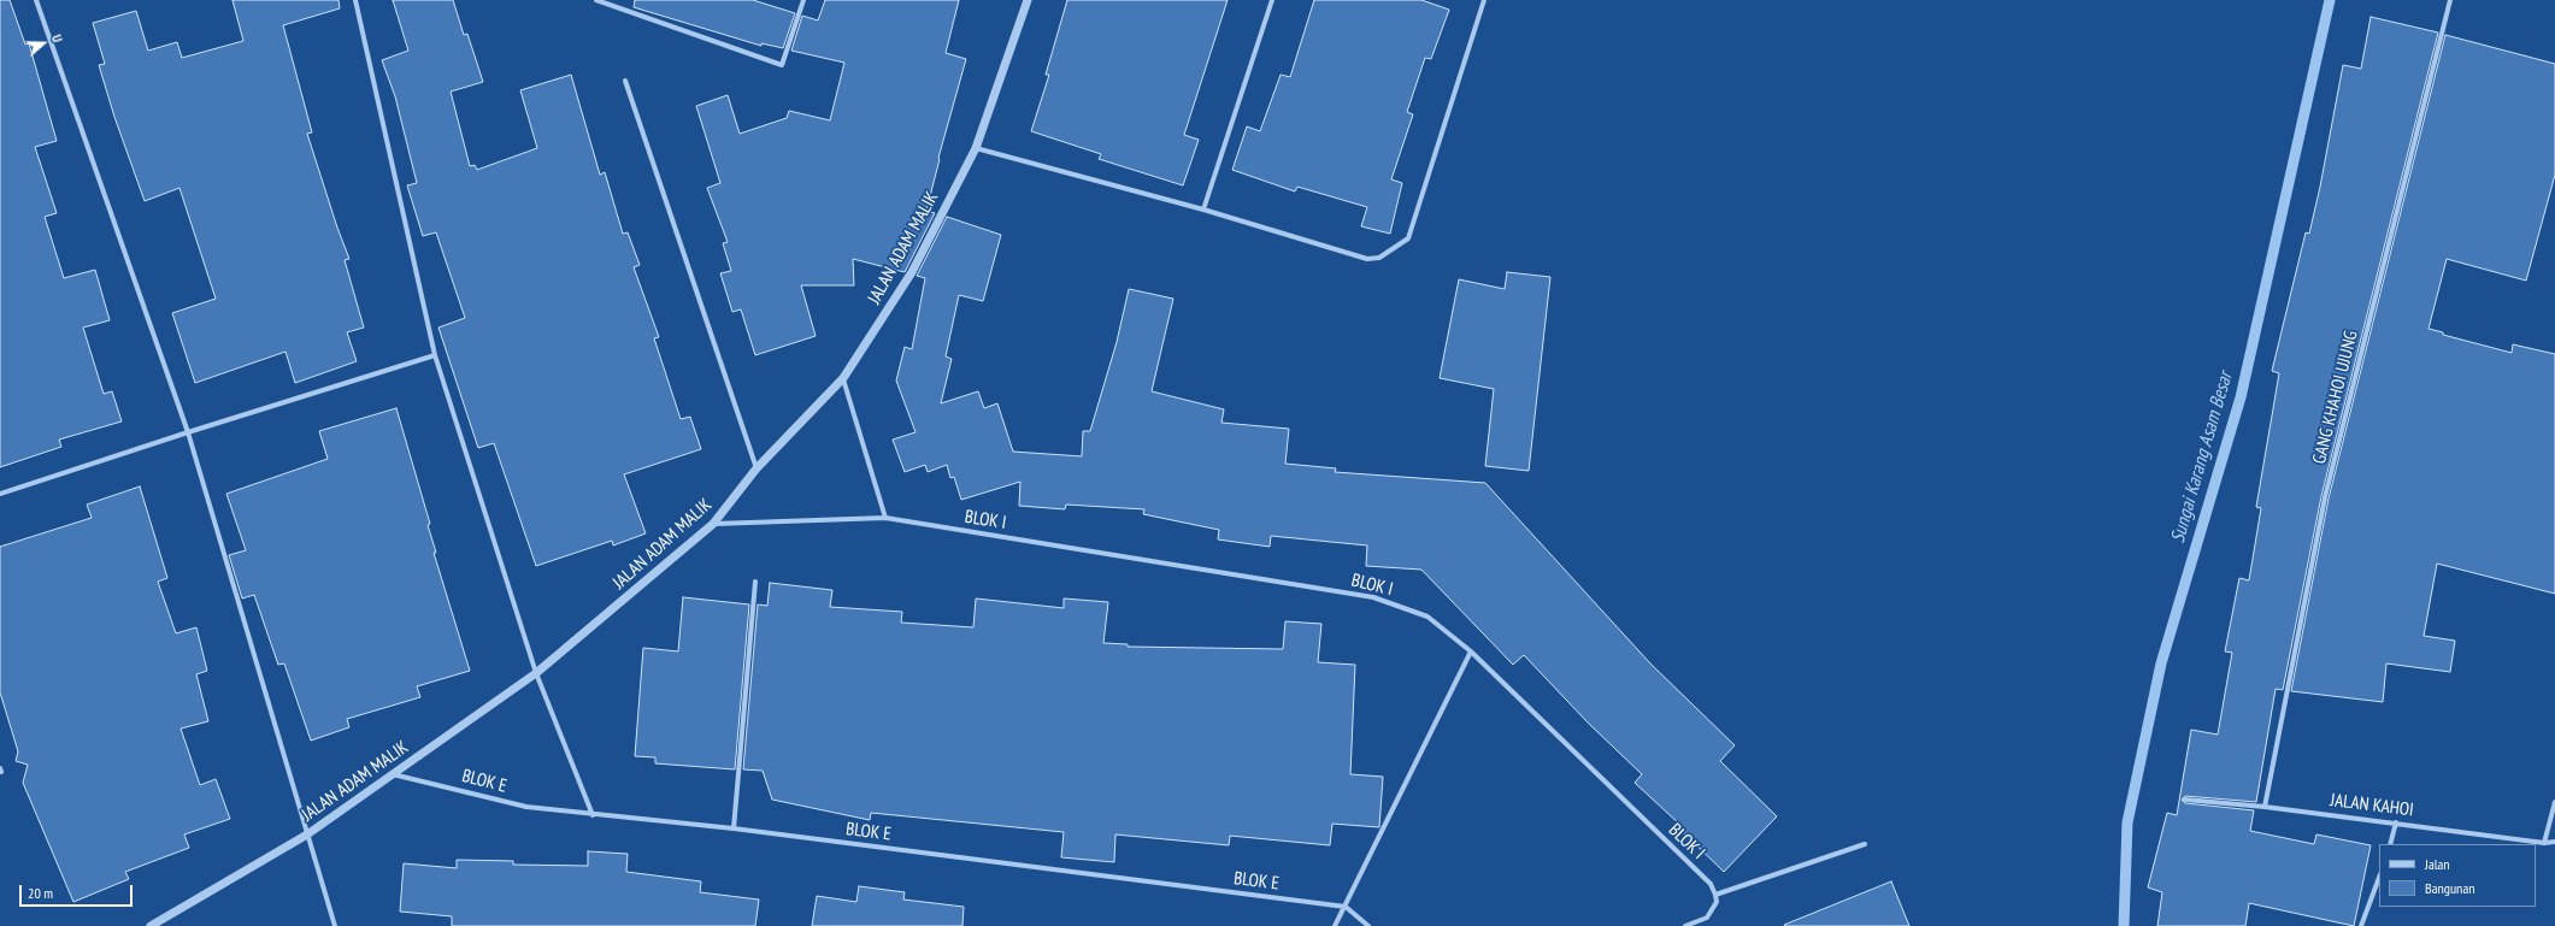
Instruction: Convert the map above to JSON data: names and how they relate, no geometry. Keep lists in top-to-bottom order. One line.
{"streets":{"street":["JALAN ADAM MALIK","GANG KHAHOI UJUNG","BLOK I","BLOK E","JALAN KAHOI"]},"crossings":[["JALAN ADAM MALIK","BLOK I"],["JALAN ADAM MALIK","BLOK E"],["GANG KHAHOI UJUNG","JALAN KAHOI"]],"water":["Sungai Karang Asam Besar"],"legend":["Jalan","Bangunan"],"scale_bar":"20 m","north":"right"}
